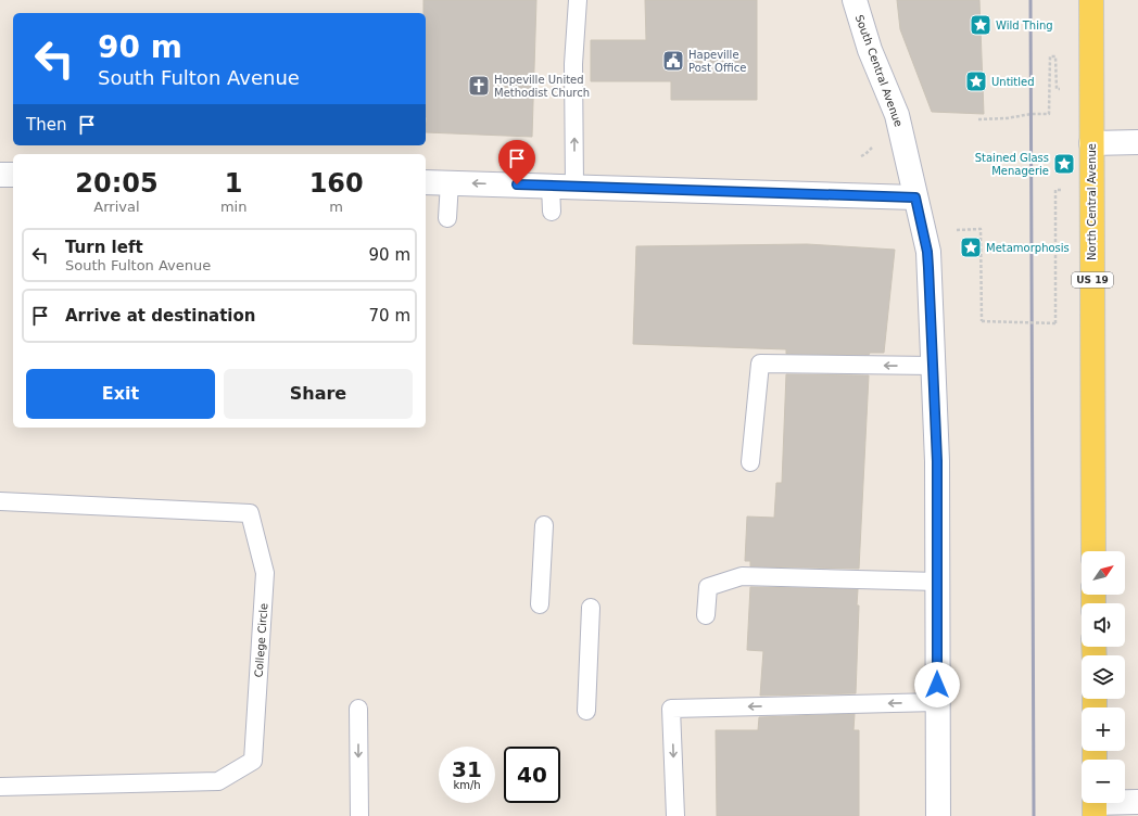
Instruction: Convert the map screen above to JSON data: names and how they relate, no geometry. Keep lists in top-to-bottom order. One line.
{"streets":{"main road":["North Central Avenue","US 19"],"street":["South Central Avenue"],"lane":["College Circle"]},"places":{"place":["Wild Thing","Untitled","Stained Glass Menagerie","Metamorphosis"],"public building":["Hapeville Post Office"],"church":["Hopeville United Methodist Church"]},"north":"top right","page":{"turn":["90 m","South Fulton Avenue"],"then":"Then","eta":["20:05","Arrival","1","min","160","m"],"list":[{"name":"Turn left","note":"South Fulton Avenue","value":"90 m"},{"name":"Arrive at destination","value":"70 m"}],"buttons":["Exit","Share"],"map_buttons":["+","−"],"speed":"31 km/h","limit":"40"}}
